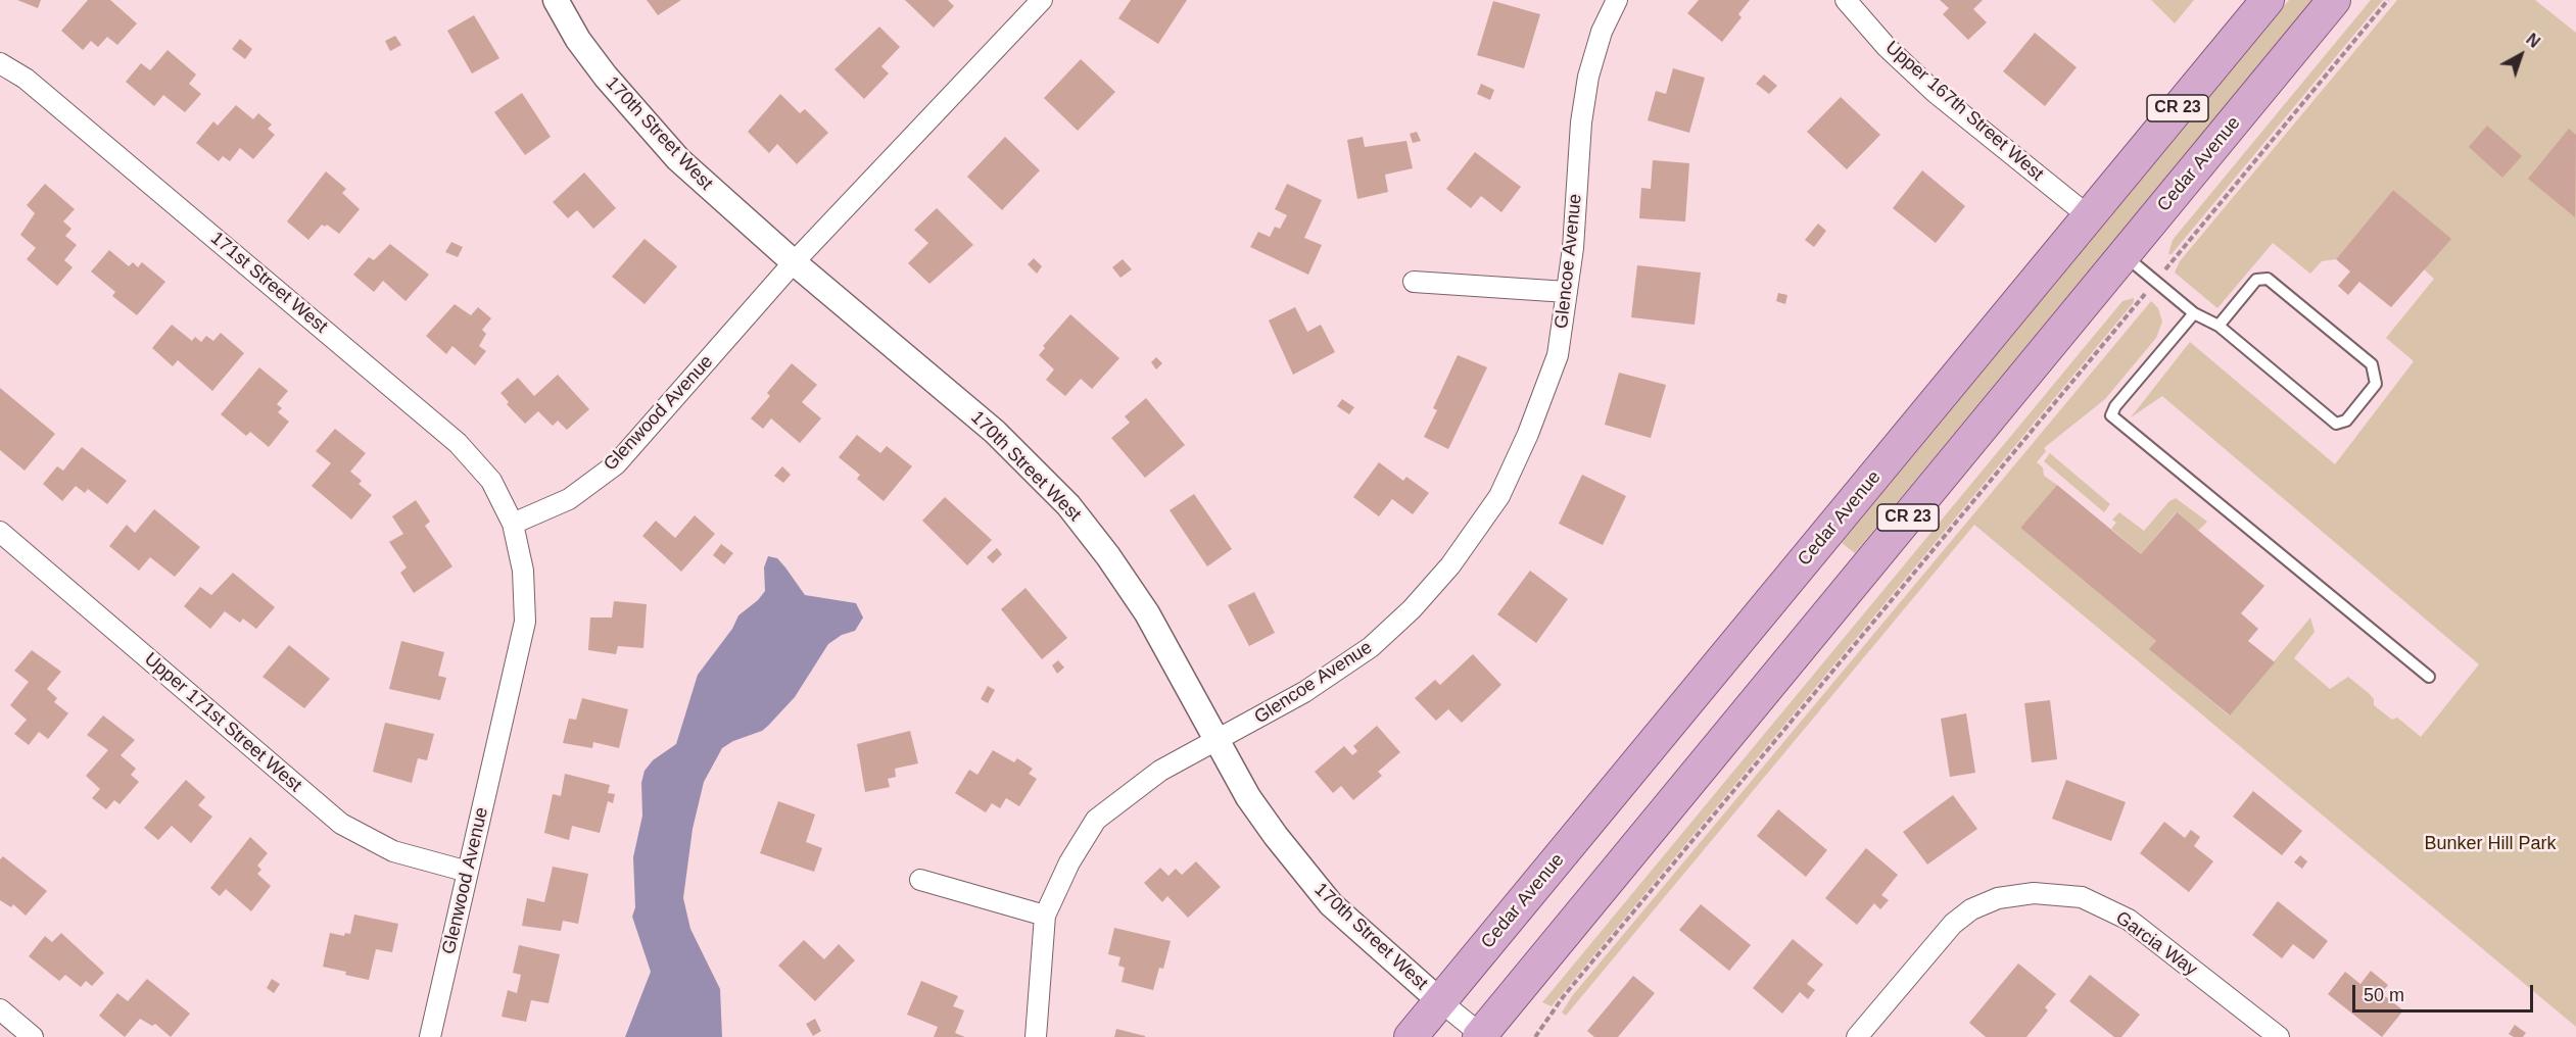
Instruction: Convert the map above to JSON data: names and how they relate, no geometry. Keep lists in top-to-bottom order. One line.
{"streets":{"main road":["CR 23","Cedar Avenue"],"street":["Upper 167th Street West","170th Street West","Glencoe Avenue","171st Street West","Glenwood Avenue","Upper 171st Street West","Garcia Way"]},"crossings":[["Upper 167th Street West","Cedar Avenue"],["170th Street West","Cedar Avenue"],["170th Street West","Glencoe Avenue"],["170th Street West","Glenwood Avenue"],["171st Street West","Glenwood Avenue"],["Glenwood Avenue","Upper 171st Street West"]],"parks":["Bunker Hill Park"],"scale_bar":"50 m","north":"top right"}
